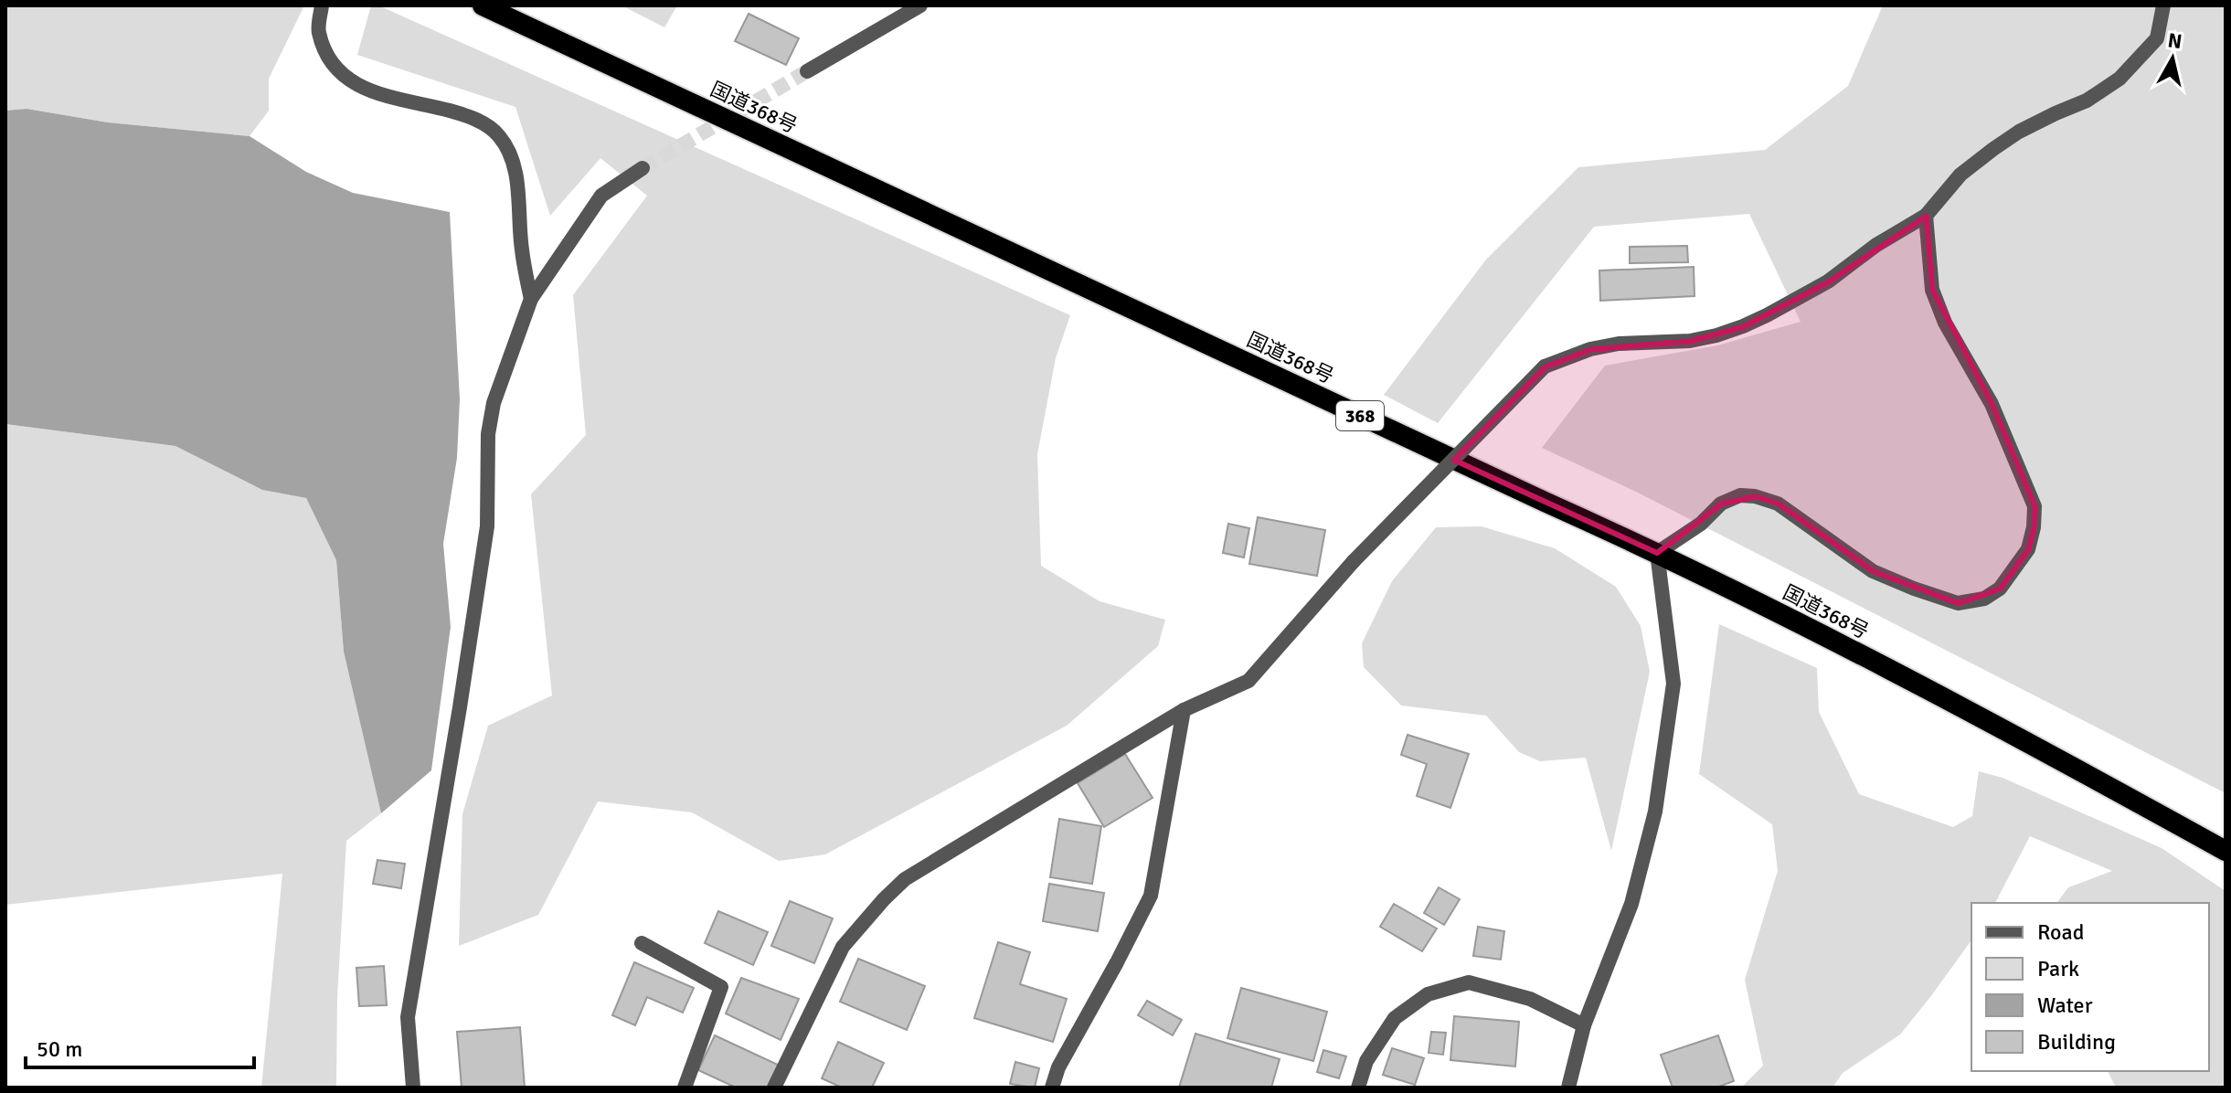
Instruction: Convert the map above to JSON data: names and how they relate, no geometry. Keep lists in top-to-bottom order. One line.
{"streets":{"highway":["国道368号","368"]},"legend":["Road","Park","Water","Building"],"scale_bar":"50 m","north":"top"}
